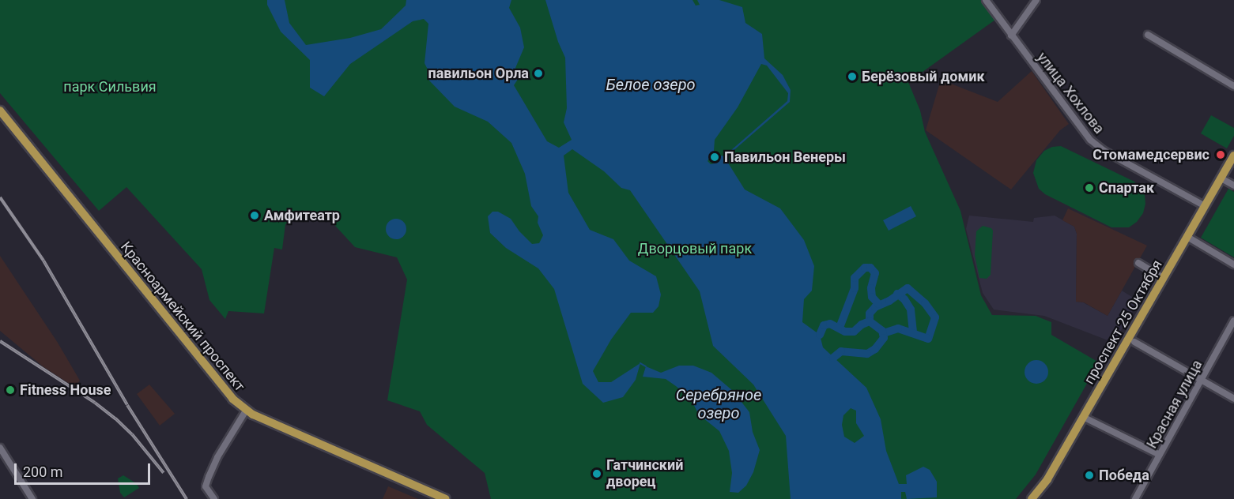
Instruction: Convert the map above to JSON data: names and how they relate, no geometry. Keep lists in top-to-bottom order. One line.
{"streets":{"main road":["Красноармейский проспект","проспект 25 Октября"],"street":["улица Хохлова","Красная улица"]},"crossings":[["улица Хохлова","проспект 25 Октября"]],"water":["Белое озеро","Серебряное озеро"],"parks":["парк Сильвия","Дворцовый парк"],"places":["павильон Орла","Берёзовый домик","Стомамедсервис","Павильон Венеры","Спартак","Амфитеатр","Fitness House","Гатчинский дворец","Победа"],"scale_bar":"200 m"}
